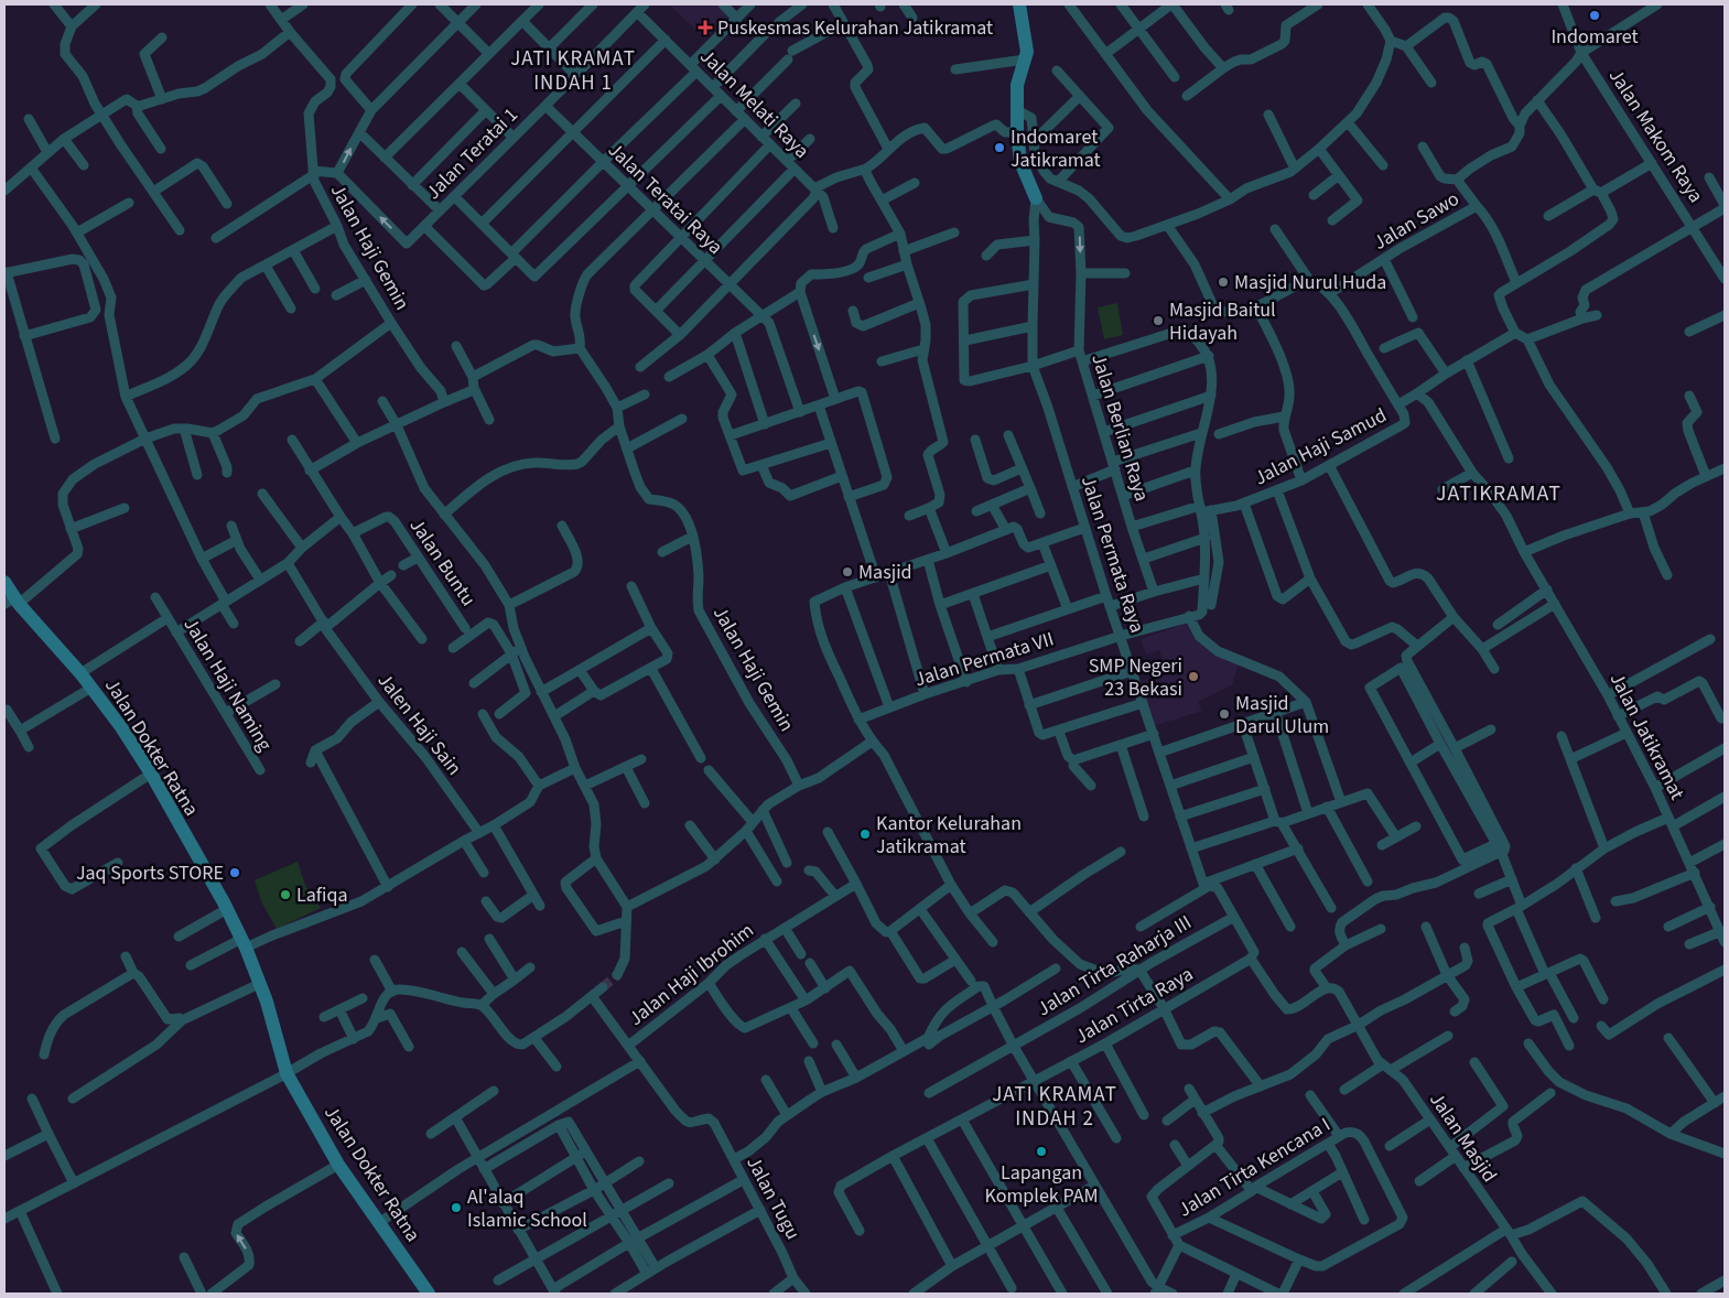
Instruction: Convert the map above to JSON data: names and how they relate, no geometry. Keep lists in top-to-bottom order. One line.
{"streets":{"street":["Jalan Melati Raya","Jalan Makom Raya","Jalan Teratai 1","Jalan Teratai Raya","Jalan Sawo","Jalan Haji Gemin","Jalan Berlian Raya","Jalan Haji Samud","Jalan Permata Raya","Jalan Buntu","Jalan Permata VII","Jalan Haji Naming","Jalen Haji Sain","Jalan Jatikramat","Jalan Dokter Ratna","Jalan Tirta Raharja III","Jalan Haji Ibrohim","Jalan Tirta Raya","Jalan Masjid","Jalan Tirta Kencana I","Jalan Tugu"]},"crossings":[["Jalan Melati Raya","Jalan Teratai 1"],["Jalan Makom Raya","Jalan Sawo"],["Jalan Teratai 1","Jalan Teratai Raya"],["Jalan Teratai Raya","Jalan Haji Gemin"],["Jalan Sawo","Jalan Haji Samud"],["Jalan Berlian Raya","Jalan Haji Samud"],["Jalan Berlian Raya","Jalan Permata Raya"],["Jalan Permata Raya","Jalan Permata VII"],["Jalan Permata Raya","Jalan Tirta Raharja III"],["Jalan Permata Raya","Jalan Tirta Raya"],["Jalan Haji Ibrohim","Jalan Tugu"]],"districts":["JATI KRAMAT INDAH 1","JATIKRAMAT","JATI KRAMAT INDAH 2"],"places":{"other":["Indomaret","Indomaret Jatikramat","Masjid Nurul Huda","Masjid Baitul Hidayah","Masjid","SMP Negeri 23 Bekasi","Masjid Darul Ulum","Kantor Kelurahan Jatikramat","Jaq Sports STORE","Lafiqa","Lapangan Komplek PAM","Al'alaq Islamic School"],"health":["Puskesmas Kelurahan Jatikramat"]}}
